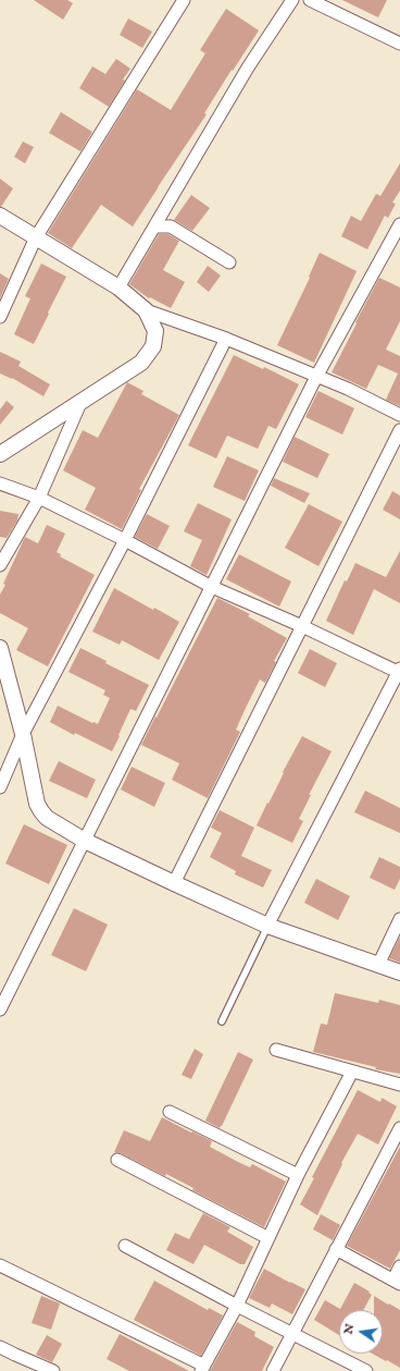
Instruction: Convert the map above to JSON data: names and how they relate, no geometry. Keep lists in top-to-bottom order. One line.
{"north":"left"}
